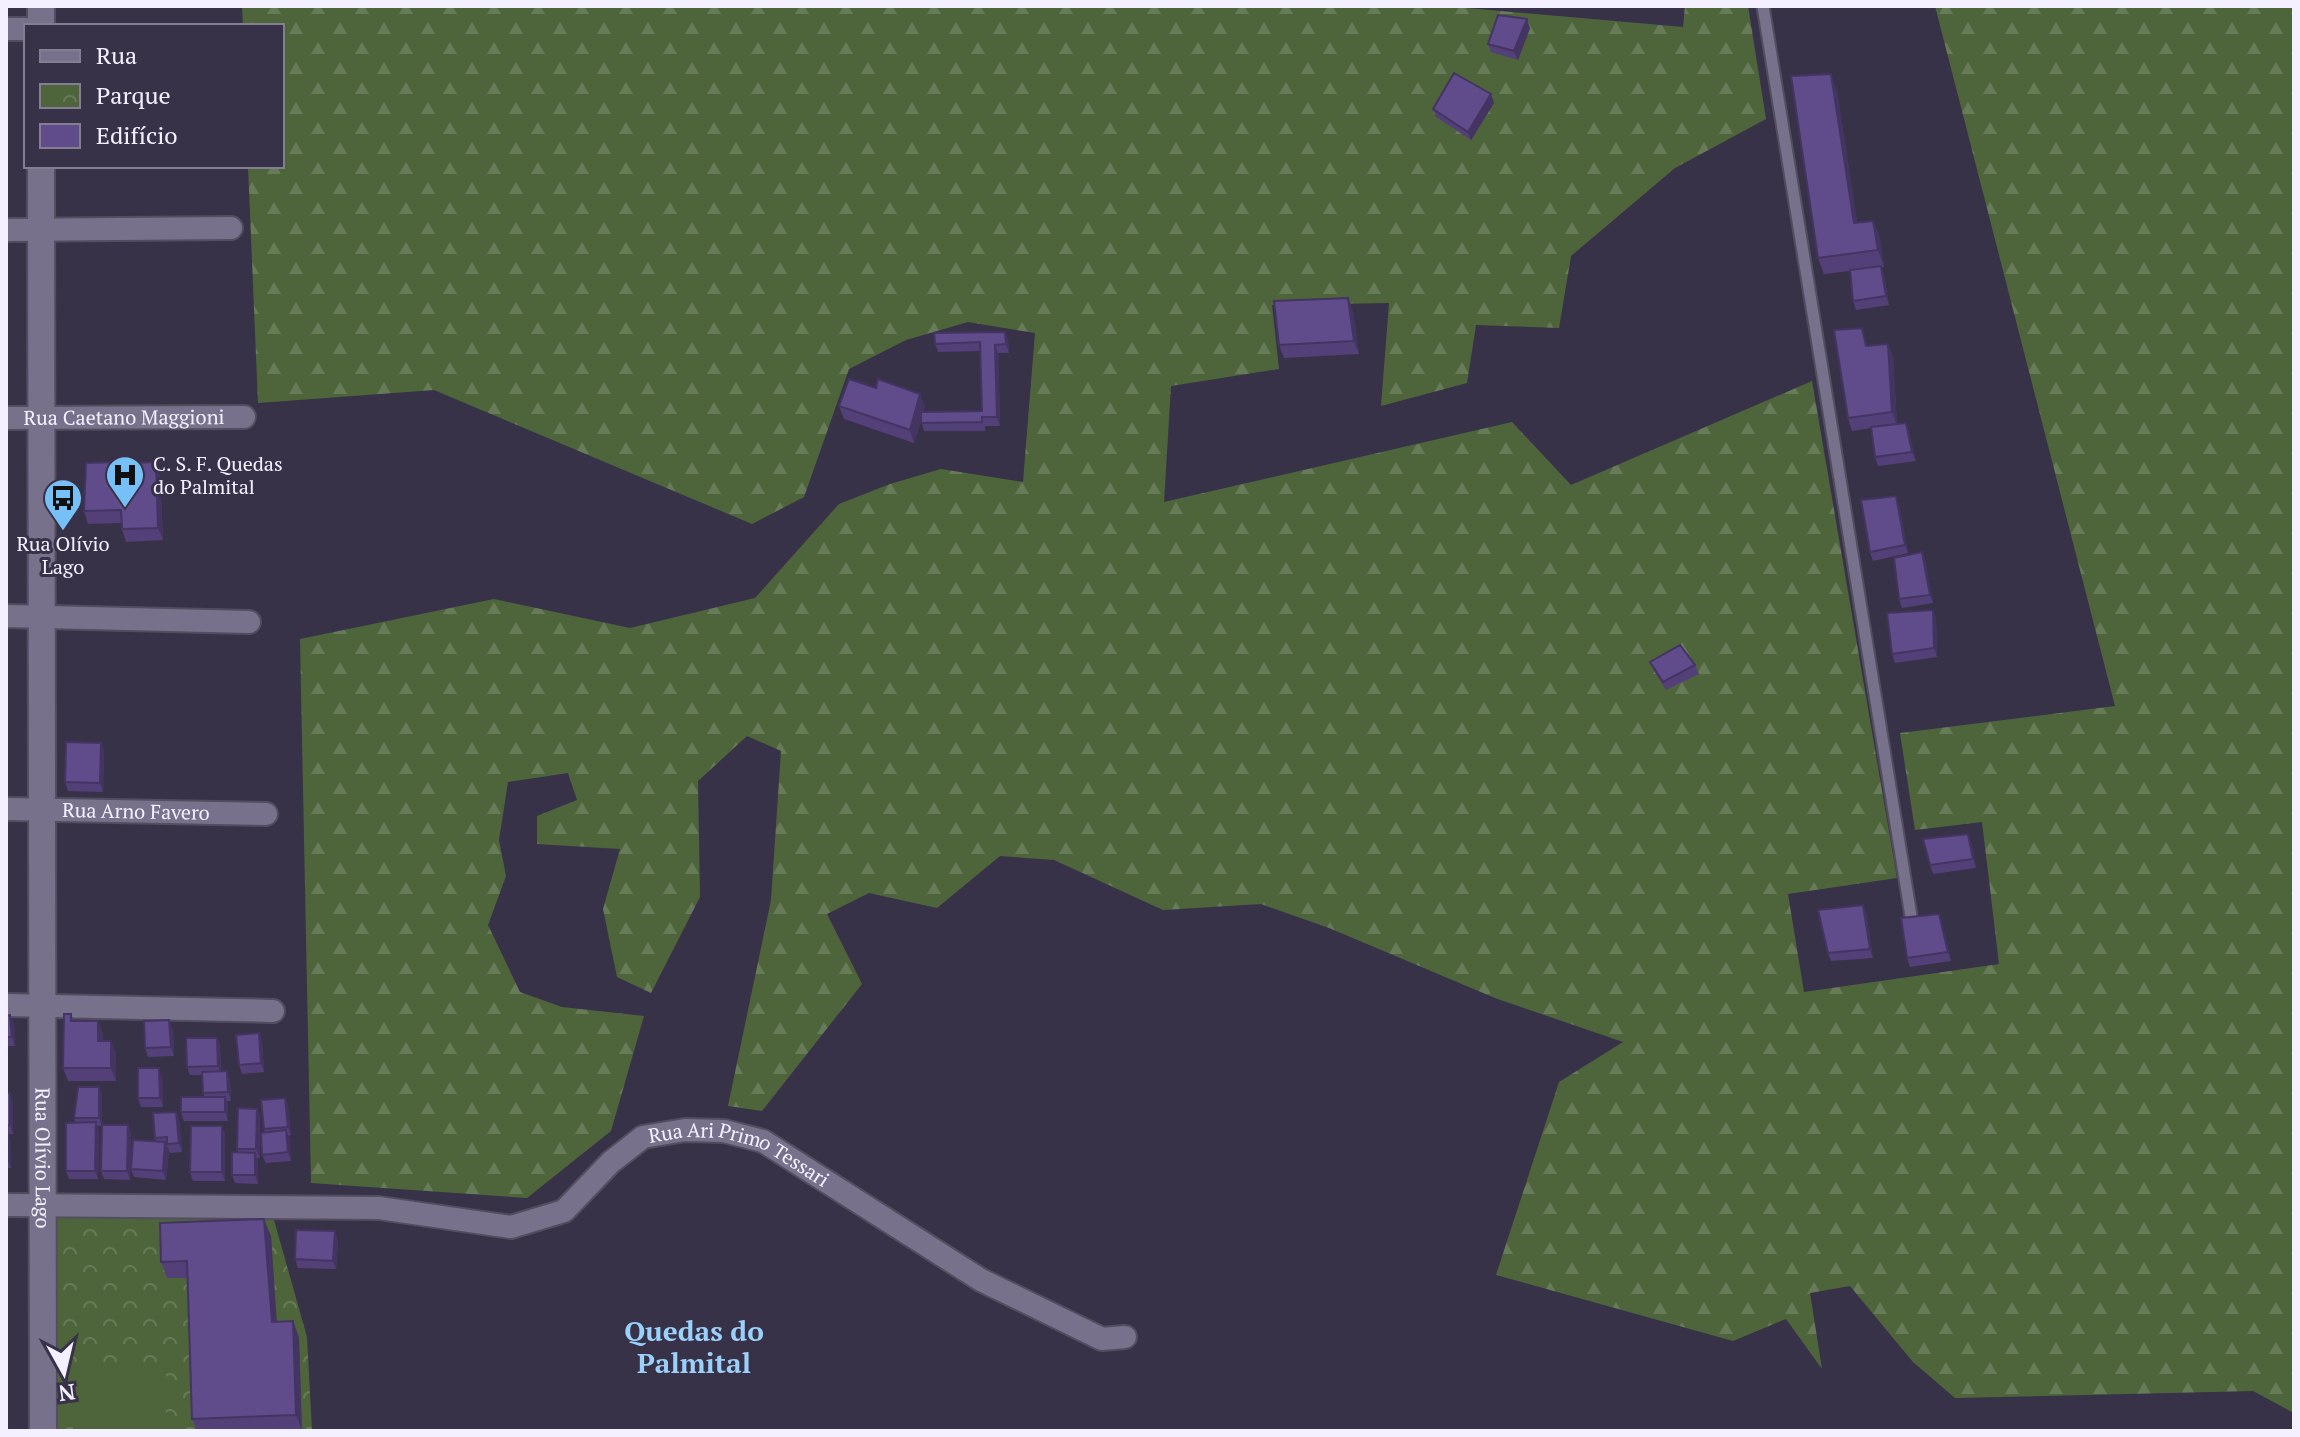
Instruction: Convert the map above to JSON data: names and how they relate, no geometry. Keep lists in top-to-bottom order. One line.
{"streets":{"street":["Rua Caetano Maggioni","Rua Arno Favero","Rua Olívio Lago","Rua Ari Primo Tessari"]},"crossings":[["Rua Caetano Maggioni","Rua Olívio Lago"],["Rua Arno Favero","Rua Olívio Lago"],["Rua Olívio Lago","Rua Ari Primo Tessari"]],"districts":["Quedas do Palmital"],"places":{"hospital":["C. S. F. Quedas do Palmital"],"bus stop":["Rua Olívio Lago"]},"legend":["Rua","Parque","Edifício"],"north":"bottom"}
